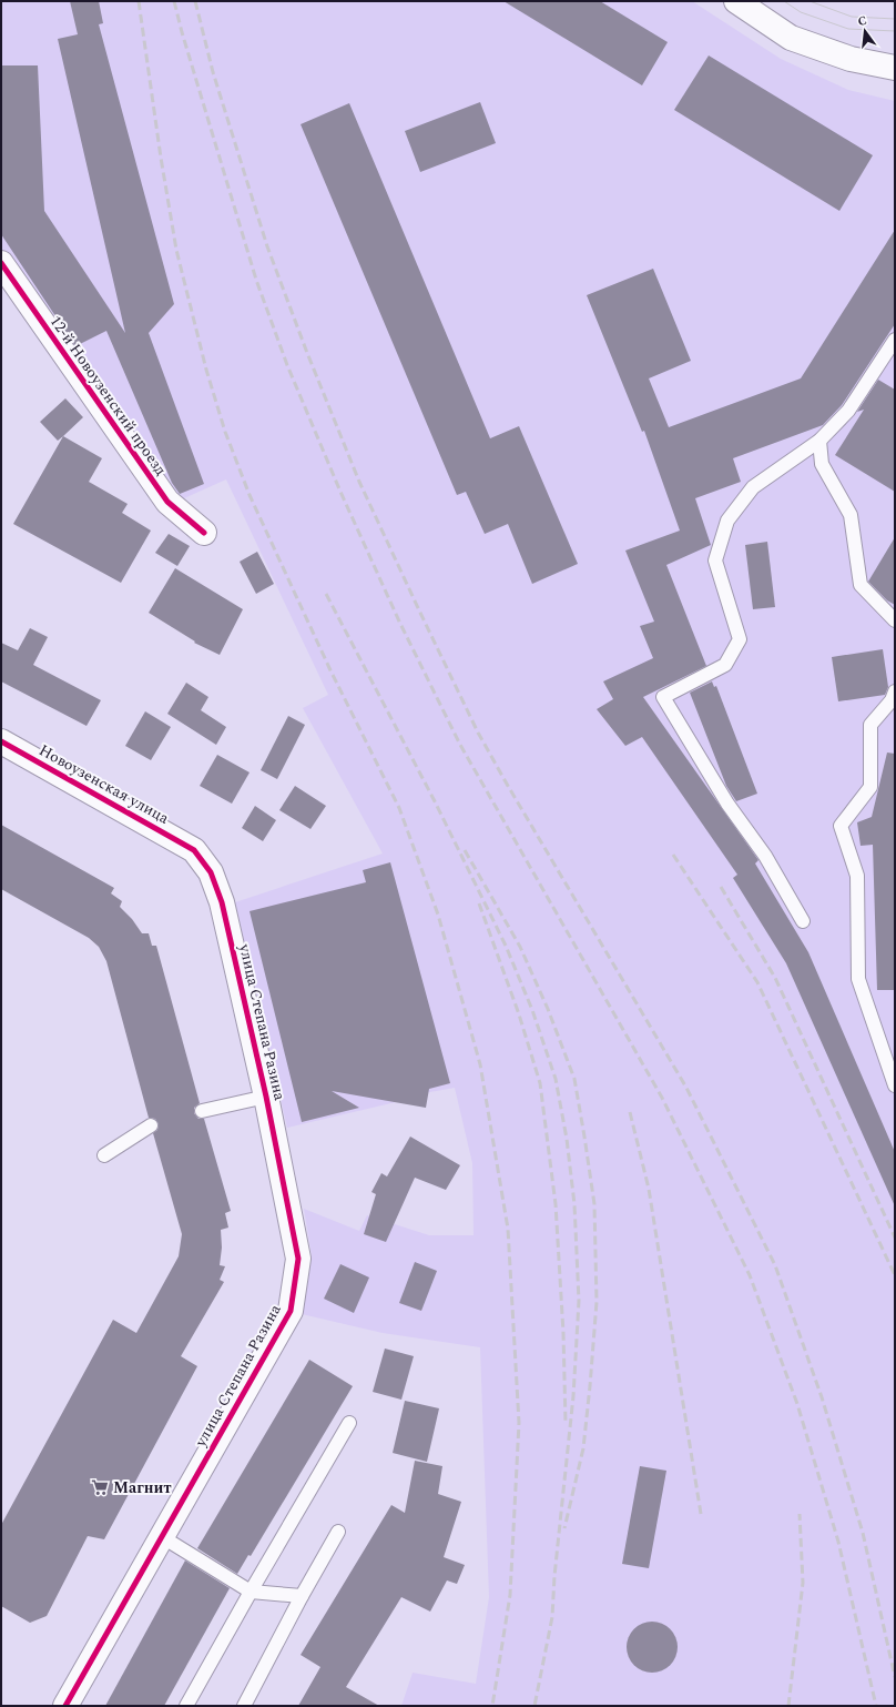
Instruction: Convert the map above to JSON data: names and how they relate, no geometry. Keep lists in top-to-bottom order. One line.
{"streets":{"street":["12-й Новоузенский проезд","Новоузенская улица","улица Степана Разина"]},"crossings":[["Новоузенская улица","улица Степана Разина"]],"places":{"supermarket":["Магнит"]},"north":"top"}
